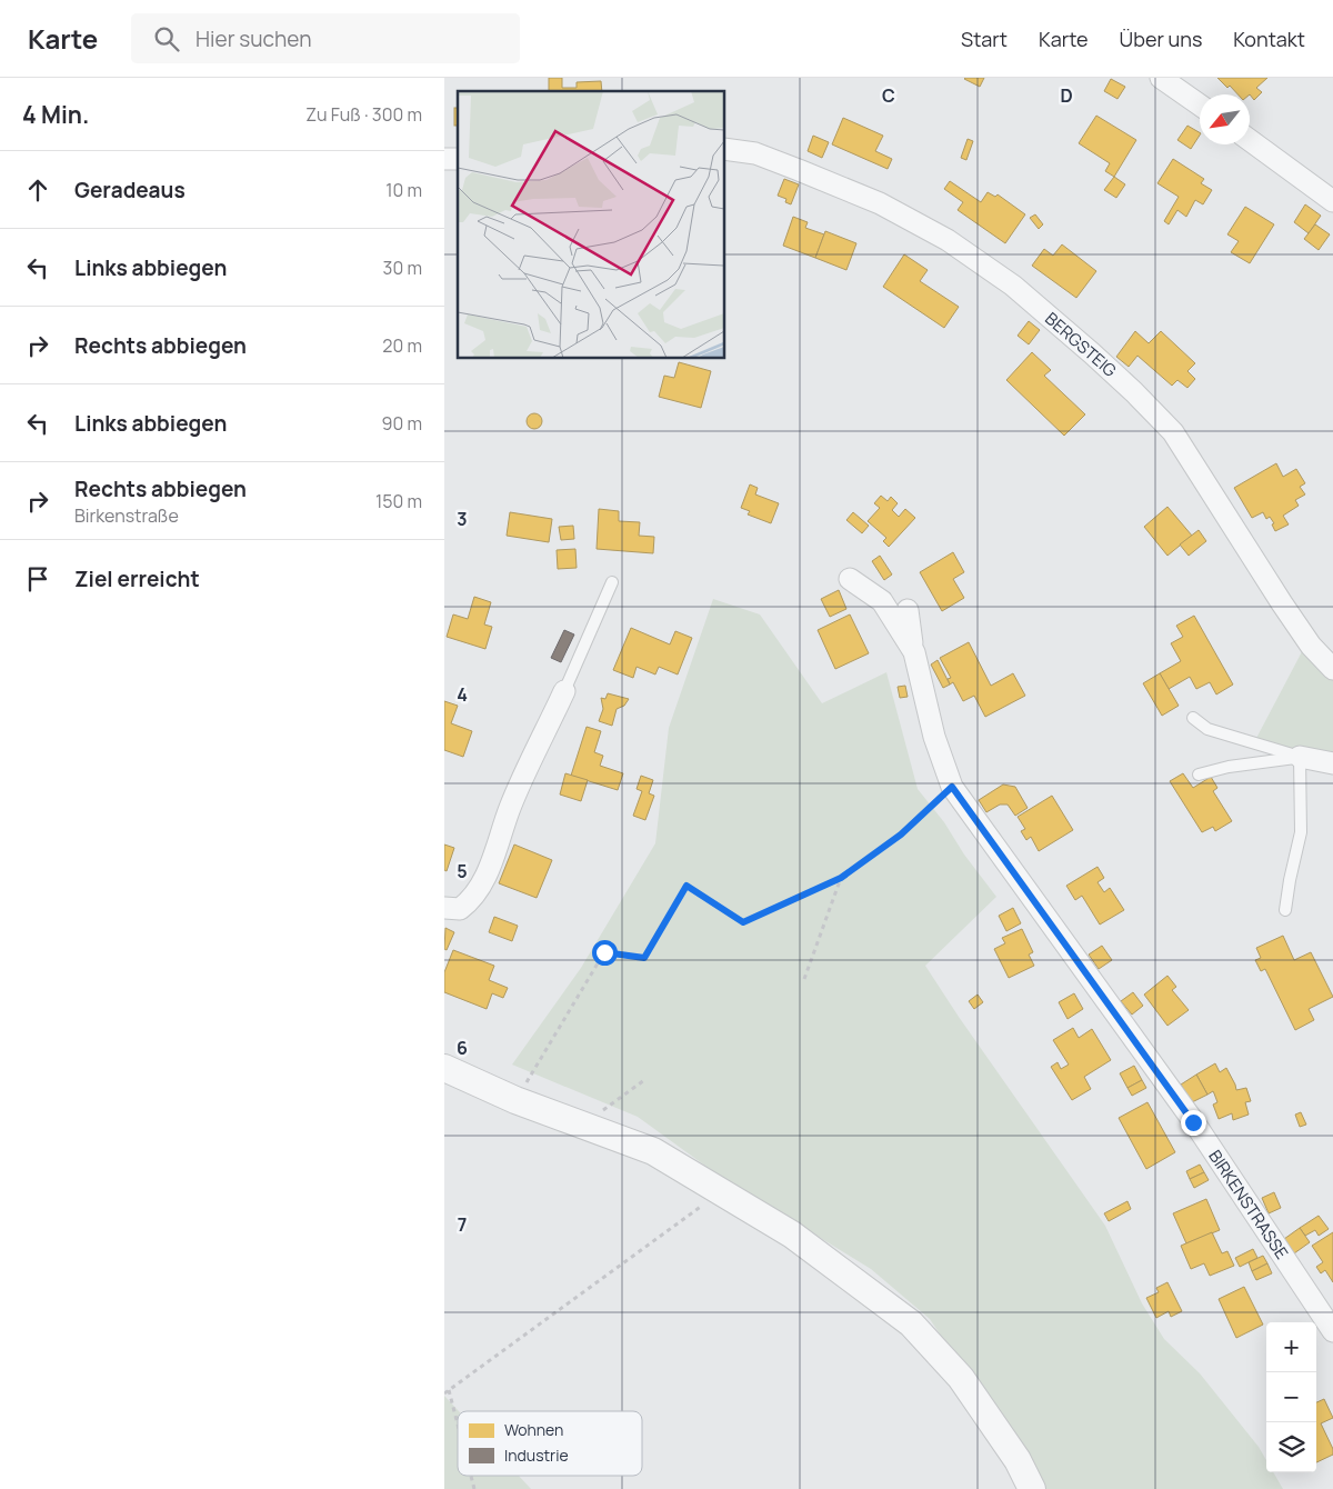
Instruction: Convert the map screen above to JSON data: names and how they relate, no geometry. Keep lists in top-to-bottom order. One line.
{"streets":{"street":["BERGSTEIG","BIRKENSTRASSE"]},"legend":["Wohnen","Industrie"],"north":"bottom left","page":{"header":"Karte","search":"Hier suchen","nav":["Start","Karte","Über uns","Kontakt"],"heading":["4 Min.","Zu Fuß · 300 m"],"list":[["Geradeaus","10 m"],["Links abbiegen","30 m"],["Rechts abbiegen","20 m"],["Links abbiegen","90 m"],["Rechts abbiegen","Birkenstraße","150 m"],"Ziel erreicht"],"map_buttons":["+","−"]},"grid":{"columns":["C","D"],"rows":["3","4","5","6","7"]}}
